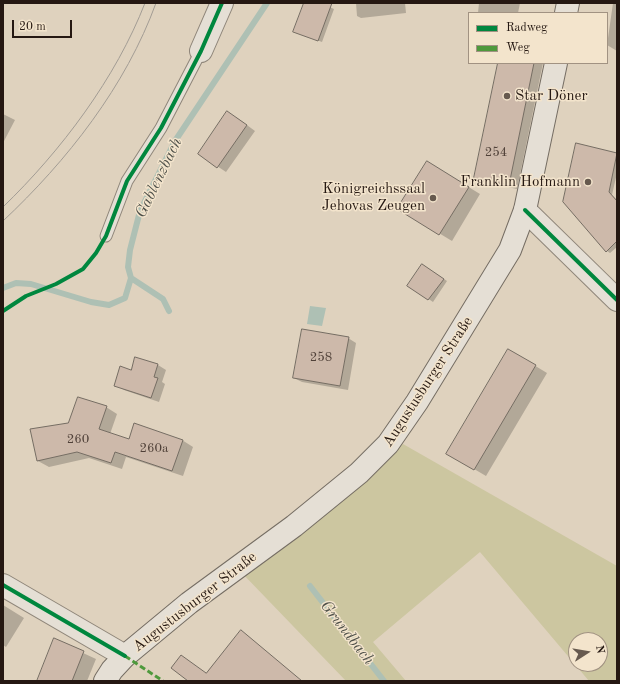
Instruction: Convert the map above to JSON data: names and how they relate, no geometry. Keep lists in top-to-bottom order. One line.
{"streets":{"main road":["Augustusburger Straße"]},"water":["Gablenzbach","Grundbach"],"places":["Star Döner","Franklin Hofmann","Königreichssaal Jehovas Zeugen"],"house_numbers":["254","258","260","260a"],"legend":["Radweg","Weg"],"scale_bar":"20 m","north":"right"}
